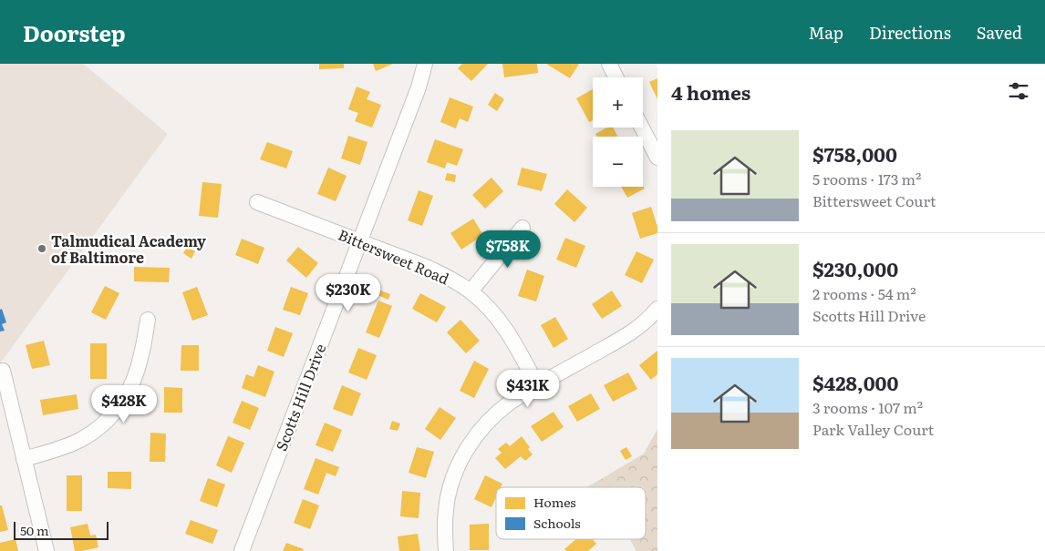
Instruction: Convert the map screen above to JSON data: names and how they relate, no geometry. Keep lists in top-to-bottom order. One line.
{"streets":{"street":["Bittersweet Road","Scotts Hill Drive"]},"crossings":[["Bittersweet Road","Scotts Hill Drive"]],"places":["Talmudical Academy of Baltimore"],"legend":["Homes","Schools"],"scale_bar":"50 m","page":{"header":"Doorstep","nav":["Map","Directions","Saved"],"heading":"4 homes","map_buttons":["+","−"],"list":[{"name":"$758,000","note":"5 rooms · 173 m² · Bittersweet Court"},{"name":"$230,000","note":"2 rooms · 54 m² · Scotts Hill Drive"},{"name":"$428,000","note":"3 rooms · 107 m² · Park Valley Court"}],"price":["$758K","$230K","$431K","$428K"],"scale":"50 m"}}
